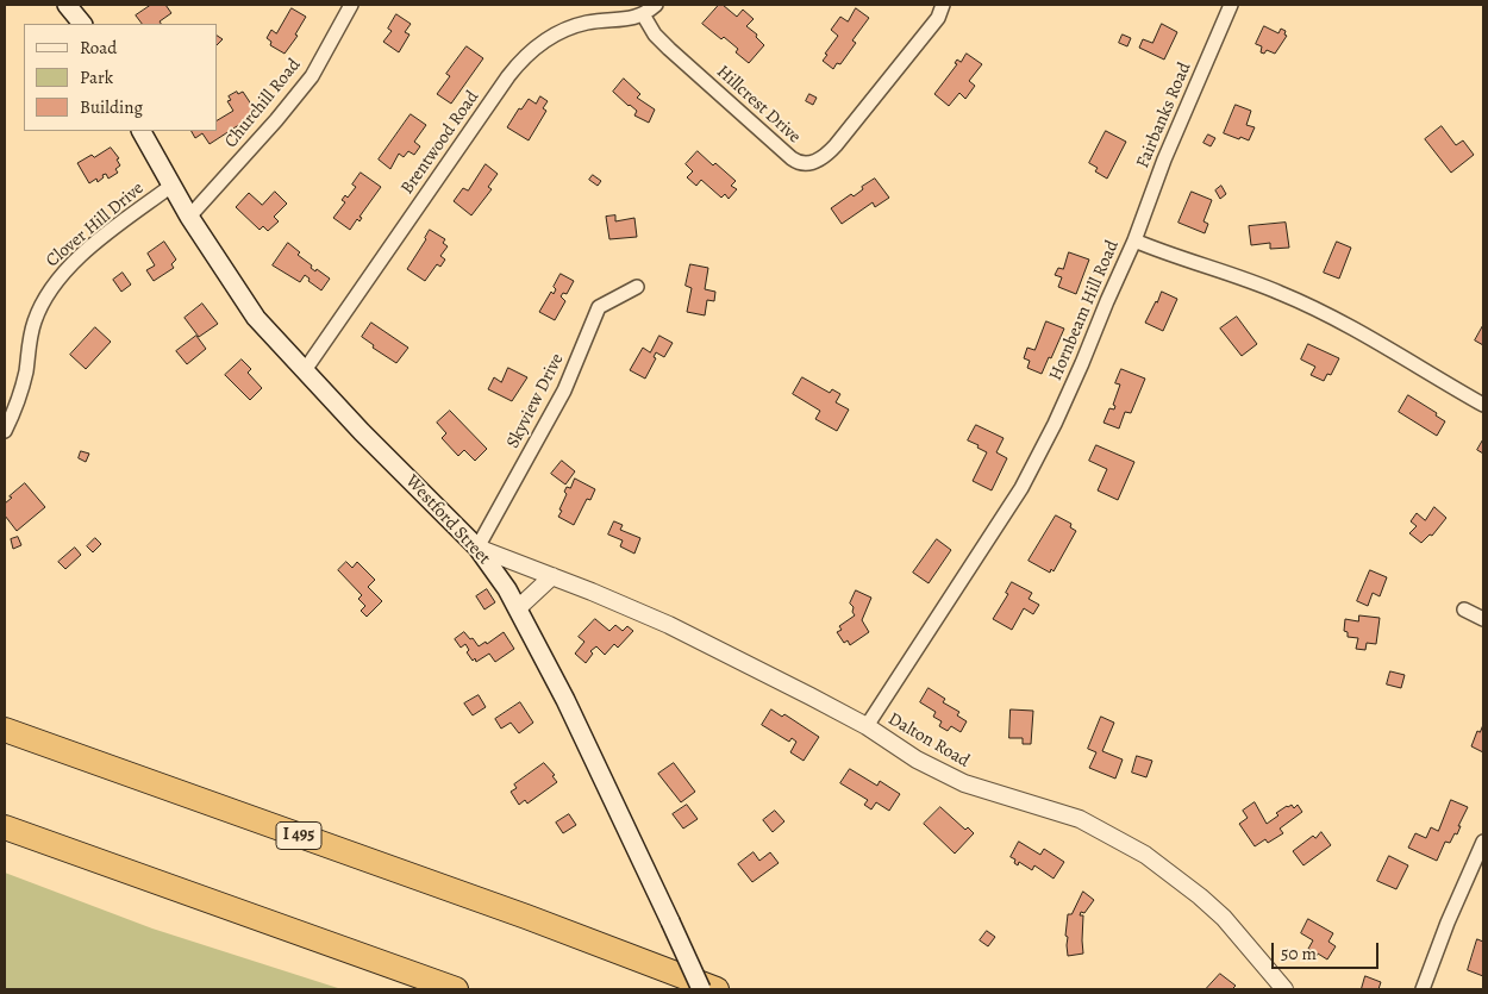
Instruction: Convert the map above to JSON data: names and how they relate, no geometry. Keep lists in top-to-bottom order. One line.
{"streets":{"highway":["I 495"],"main road":["Westford Street"],"street":["Churchill Road","Hillcrest Drive","Fairbanks Road","Brentwood Road","Clover Hill Drive","Hornbeam Hill Road","Skyview Drive","Dalton Road"]},"crossings":[["Churchill Road","Westford Street"],["Hillcrest Drive","Brentwood Road"],["Fairbanks Road","Hornbeam Hill Road"],["Brentwood Road","Westford Street"],["Clover Hill Drive","Westford Street"],["Hornbeam Hill Road","Dalton Road"],["Skyview Drive","Westford Street"],["Skyview Drive","Dalton Road"],["Westford Street","Dalton Road"]],"legend":["Road","Park","Building"],"scale_bar":"50 m"}
